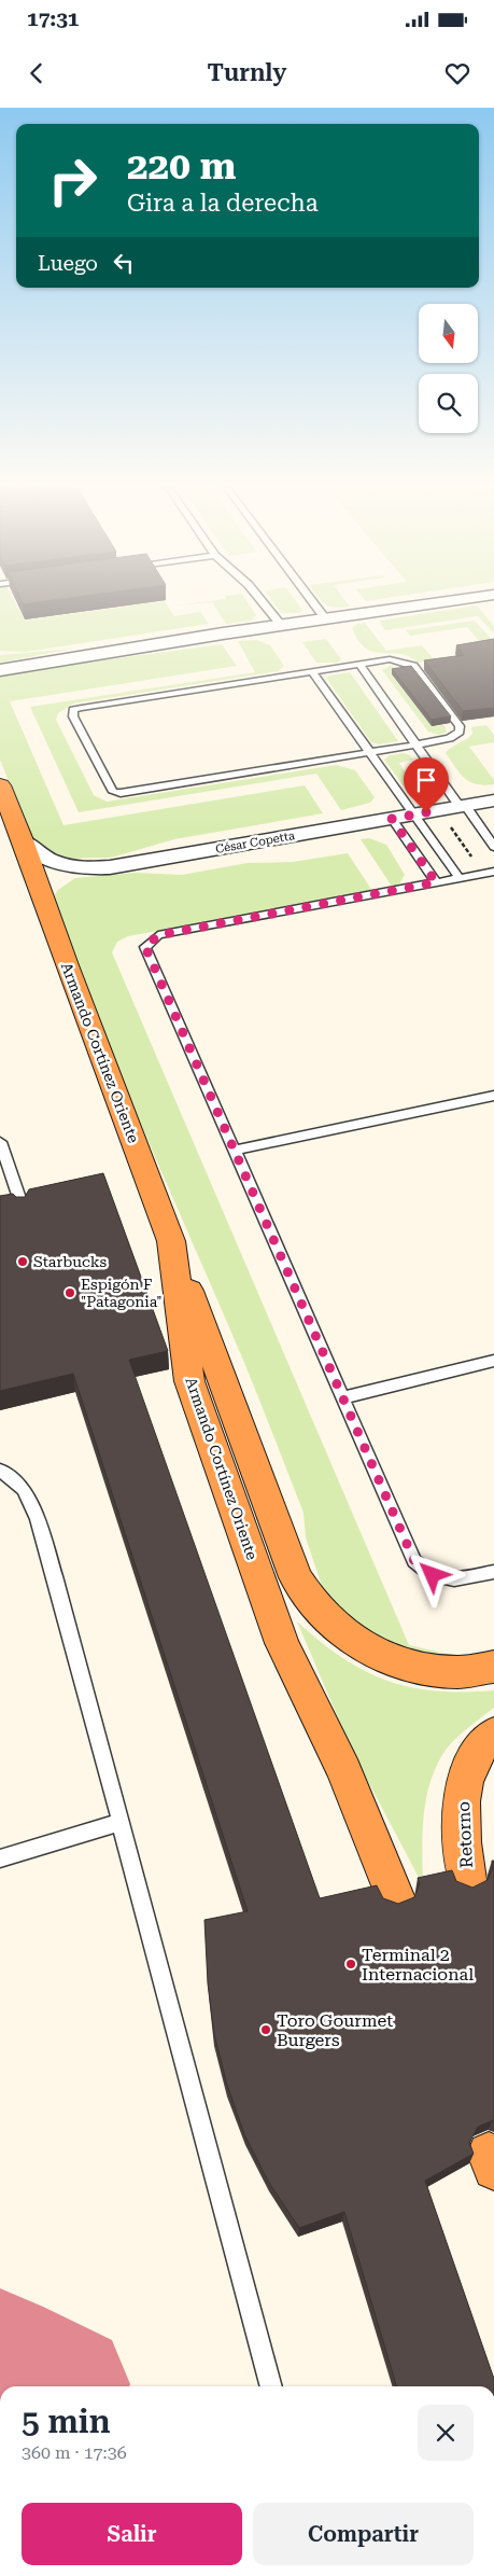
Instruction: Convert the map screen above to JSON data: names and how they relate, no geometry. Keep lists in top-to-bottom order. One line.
{"streets":{"highway":["Armando Cortínez Oriente","Retorno"],"street":["César Copetta"]},"crossings":[["César Copetta","Armando Cortínez Oriente"]],"places":["Starbucks","Espigón F \"Patagonia\"","Terminal 2 Internacional","Toro Gourmet Burgers"],"north":"bottom","page":{"status":"17:31","header":"Turnly","turn":["220 m","Gira a la derecha"],"then":"Luego","heading":["5 min","360 m · 17:36"],"buttons":["Salir","Compartir"]}}
